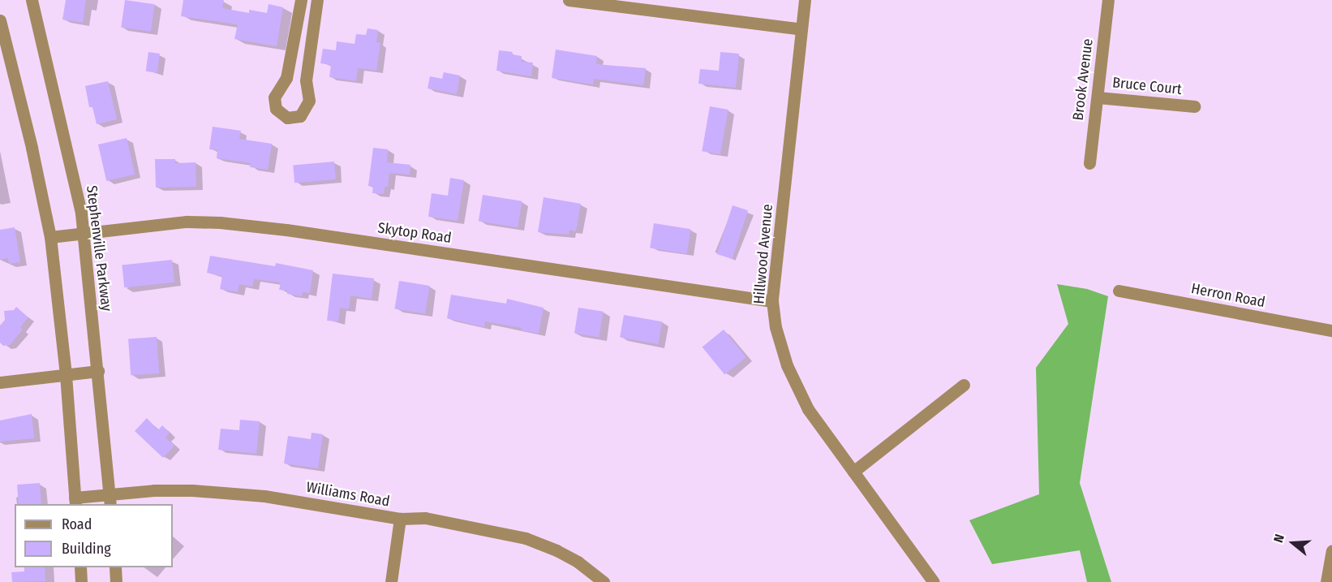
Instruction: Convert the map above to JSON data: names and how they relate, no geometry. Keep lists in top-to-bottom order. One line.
{"streets":{"street":["Brook Avenue","Bruce Court","Skytop Road","Stephenville Parkway","Hillwood Avenue","Herron Road","Williams Road"]},"crossings":[["Brook Avenue","Bruce Court"],["Skytop Road","Stephenville Parkway"],["Skytop Road","Hillwood Avenue"],["Stephenville Parkway","Williams Road"]],"legend":["Road","Building"],"north":"left"}
